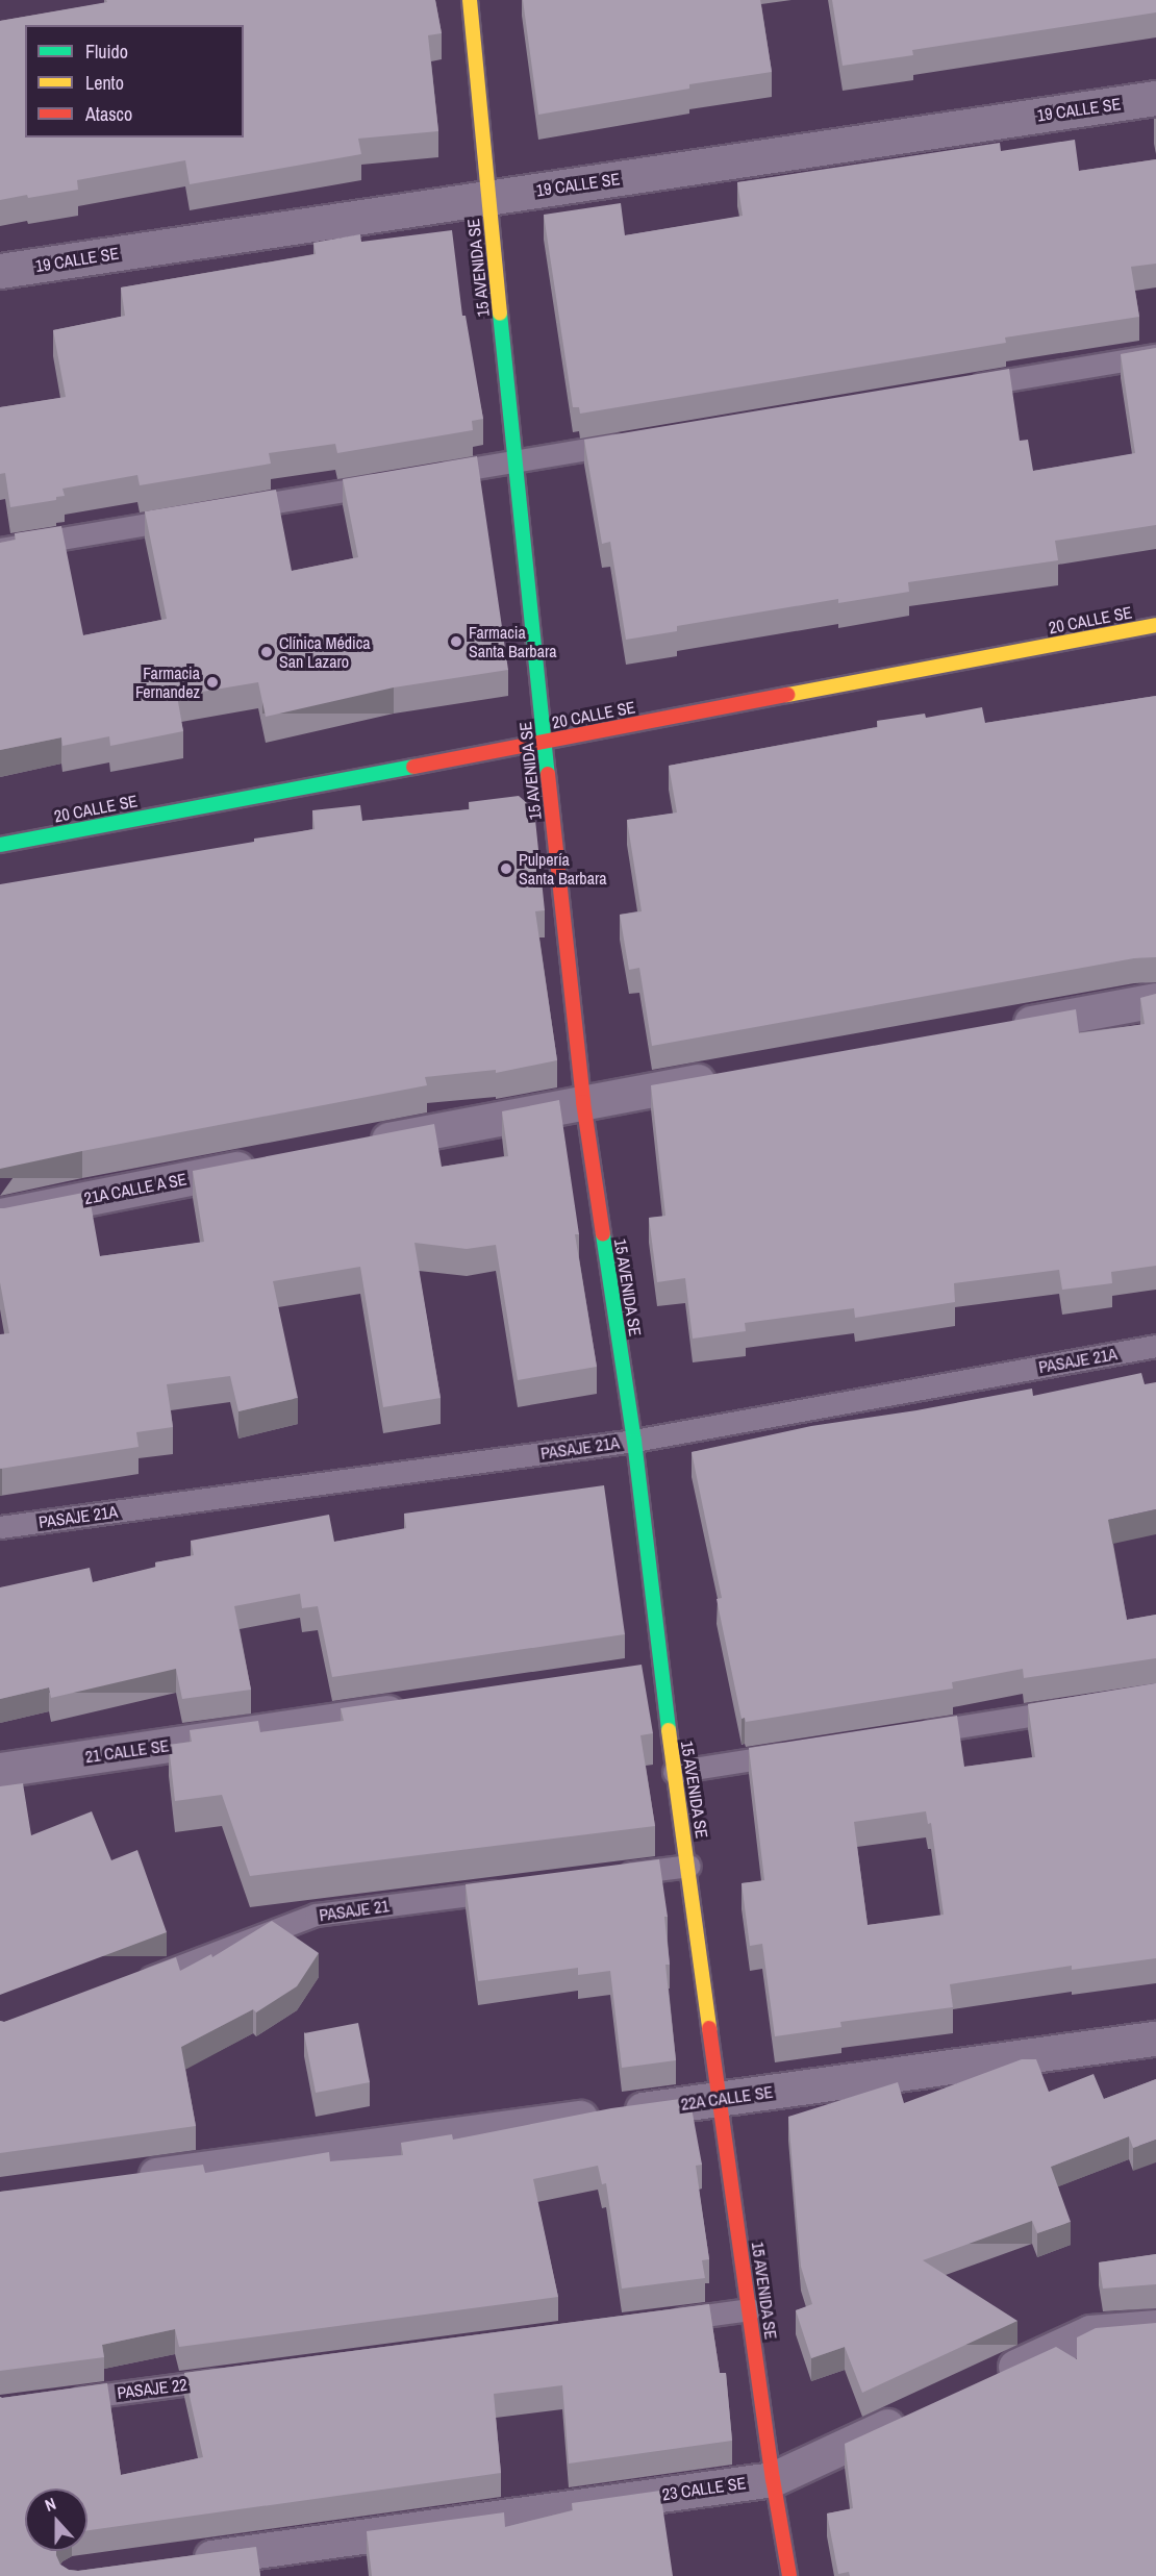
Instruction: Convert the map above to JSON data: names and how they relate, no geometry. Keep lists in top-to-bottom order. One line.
{"streets":{"street":["19 CALLE SE","15 AVENIDA SE","20 CALLE SE","21A CALLE A SE","21 CALLE SE","22A CALLE SE","23 CALLE SE"],"lane":["PASAJE 21A","PASAJE 21","PASAJE 22"]},"crossings":[["19 CALLE SE","15 AVENIDA SE"],["15 AVENIDA SE","20 CALLE SE"],["15 AVENIDA SE","PASAJE 21A"],["15 AVENIDA SE","22A CALLE SE"],["15 AVENIDA SE","23 CALLE SE"]],"places":["Farmacia Santa Barbara","Clínica Médica San Lazaro","Farmacia Fernandez","Pulpería Santa Barbara"],"legend":["Fluido","Lento","Atasco"],"north":"top"}
